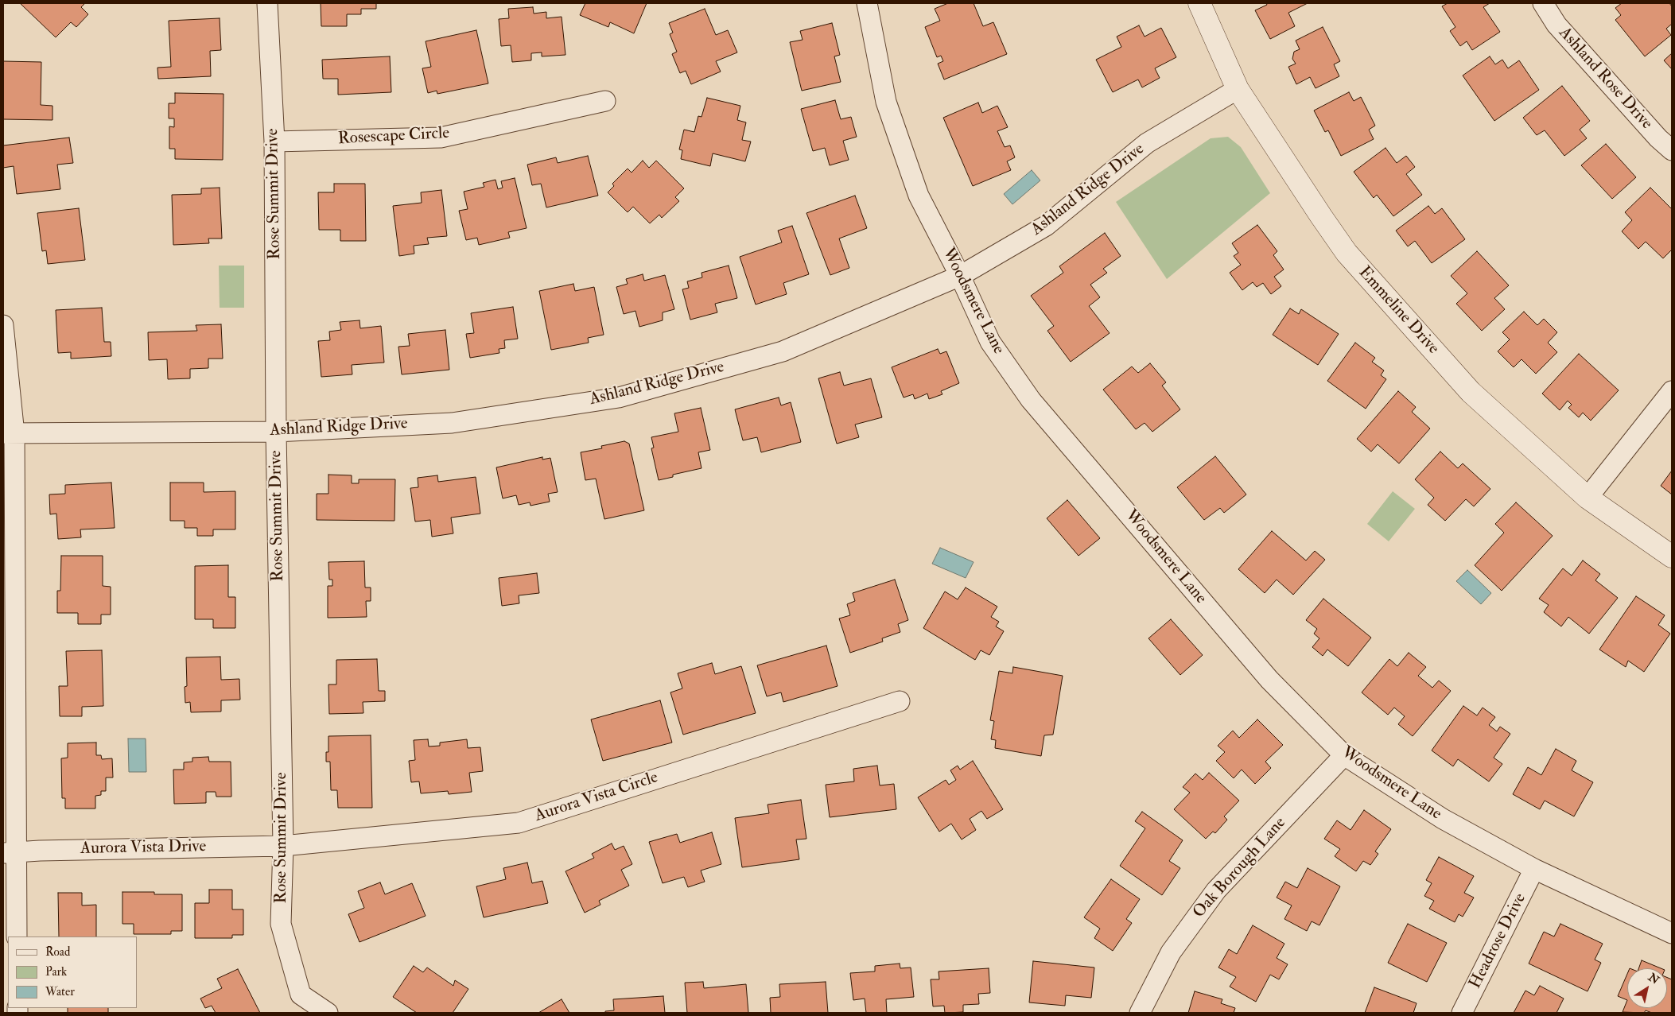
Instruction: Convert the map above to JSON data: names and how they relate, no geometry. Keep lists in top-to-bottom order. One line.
{"streets":{"street":["Ashland Rose Drive","Rosescape Circle","Ashland Ridge Drive","Rose Summit Drive","Woodsmere Lane","Emmeline Drive","Aurora Vista Circle","Aurora Vista Drive","Oak Borough Lane","Headrose Drive"]},"crossings":[["Rosescape Circle","Rose Summit Drive"],["Ashland Ridge Drive","Rose Summit Drive"],["Ashland Ridge Drive","Woodsmere Lane"],["Ashland Ridge Drive","Emmeline Drive"],["Rose Summit Drive","Aurora Vista Circle"],["Rose Summit Drive","Aurora Vista Drive"],["Woodsmere Lane","Oak Borough Lane"],["Woodsmere Lane","Headrose Drive"],["Aurora Vista Circle","Aurora Vista Drive"]],"legend":["Road","Park","Water"],"north":"top right"}
